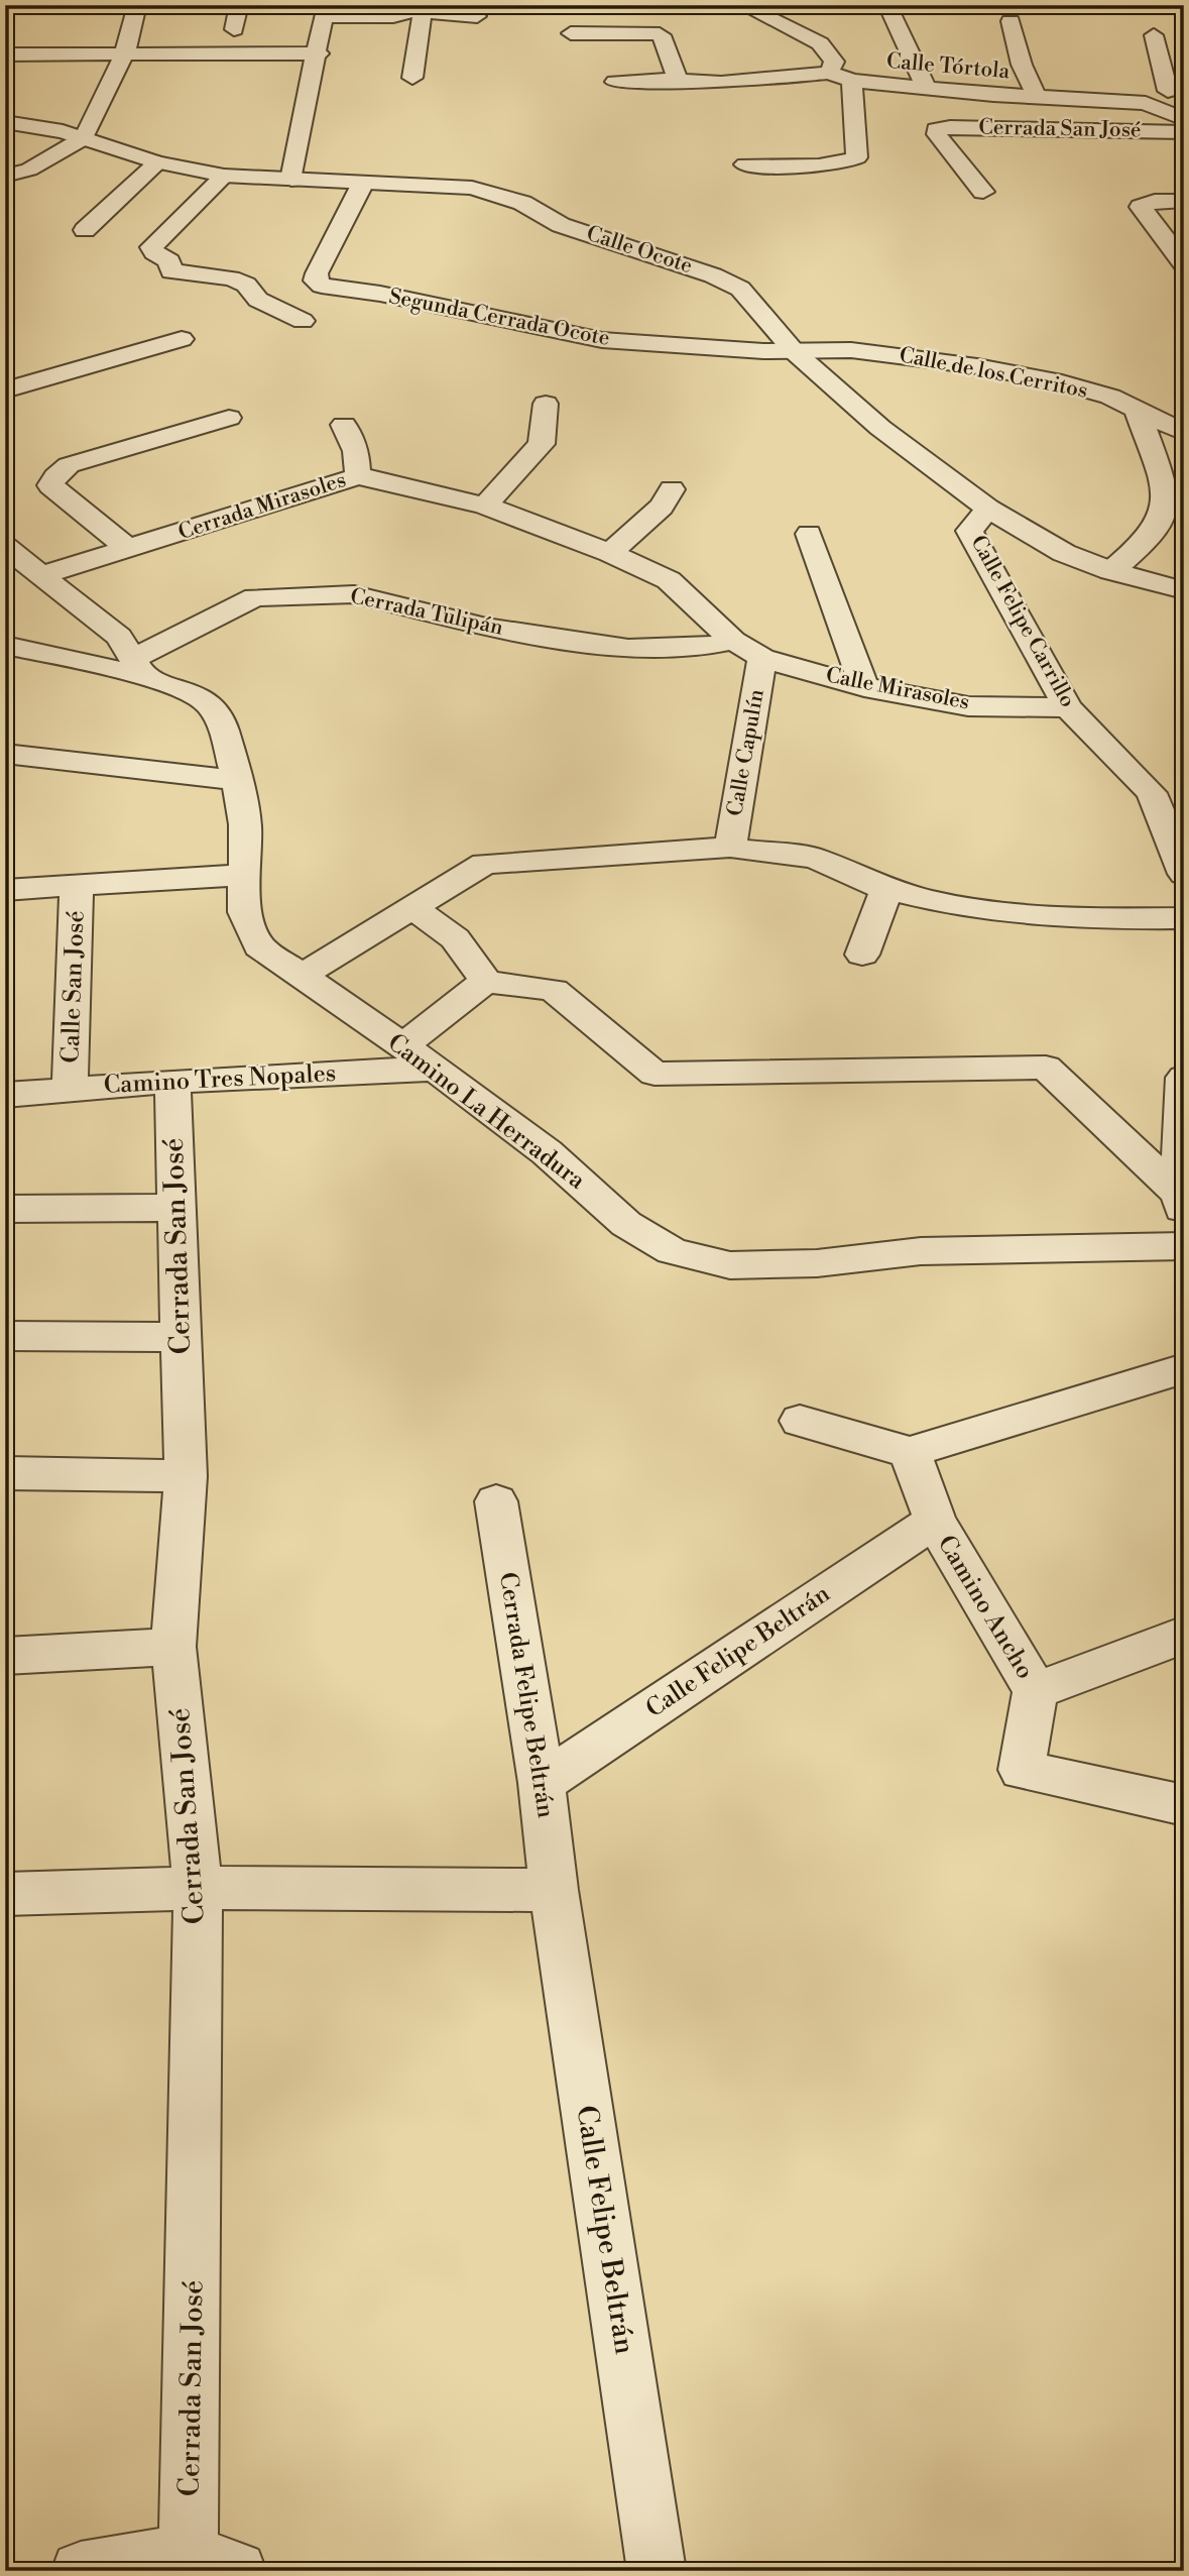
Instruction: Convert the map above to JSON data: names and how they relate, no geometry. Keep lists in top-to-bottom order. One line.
{"streets":{"street":["Calle Tórtola","Cerrada San José","Calle Ocote","Segunda Cerrada Ocote","Calle de los Cerritos","Cerrada Mirasoles","Cerrada Tulipán","Calle Felipe Carrillo","Calle Mirasoles","Calle Capulín","Calle San José","Camino Tres Nopales","Camino La Herradura","Camino Ancho","Calle Felipe Beltrán","Cerrada Felipe Beltrán"]},"crossings":[["Cerrada San José","Camino Tres Nopales"],["Calle Ocote","Segunda Cerrada Ocote"],["Calle Ocote","Calle de los Cerritos"],["Calle Ocote","Calle Felipe Carrillo"],["Segunda Cerrada Ocote","Calle de los Cerritos"],["Cerrada Mirasoles","Cerrada Tulipán"],["Cerrada Mirasoles","Calle Mirasoles"],["Cerrada Tulipán","Calle Mirasoles"],["Cerrada Tulipán","Camino La Herradura"],["Calle Felipe Carrillo","Calle Mirasoles"],["Calle Mirasoles","Calle Capulín"],["Calle San José","Camino Tres Nopales"],["Camino Tres Nopales","Camino La Herradura"],["Camino Ancho","Calle Felipe Beltrán"],["Calle Felipe Beltrán","Cerrada Felipe Beltrán"]]}
